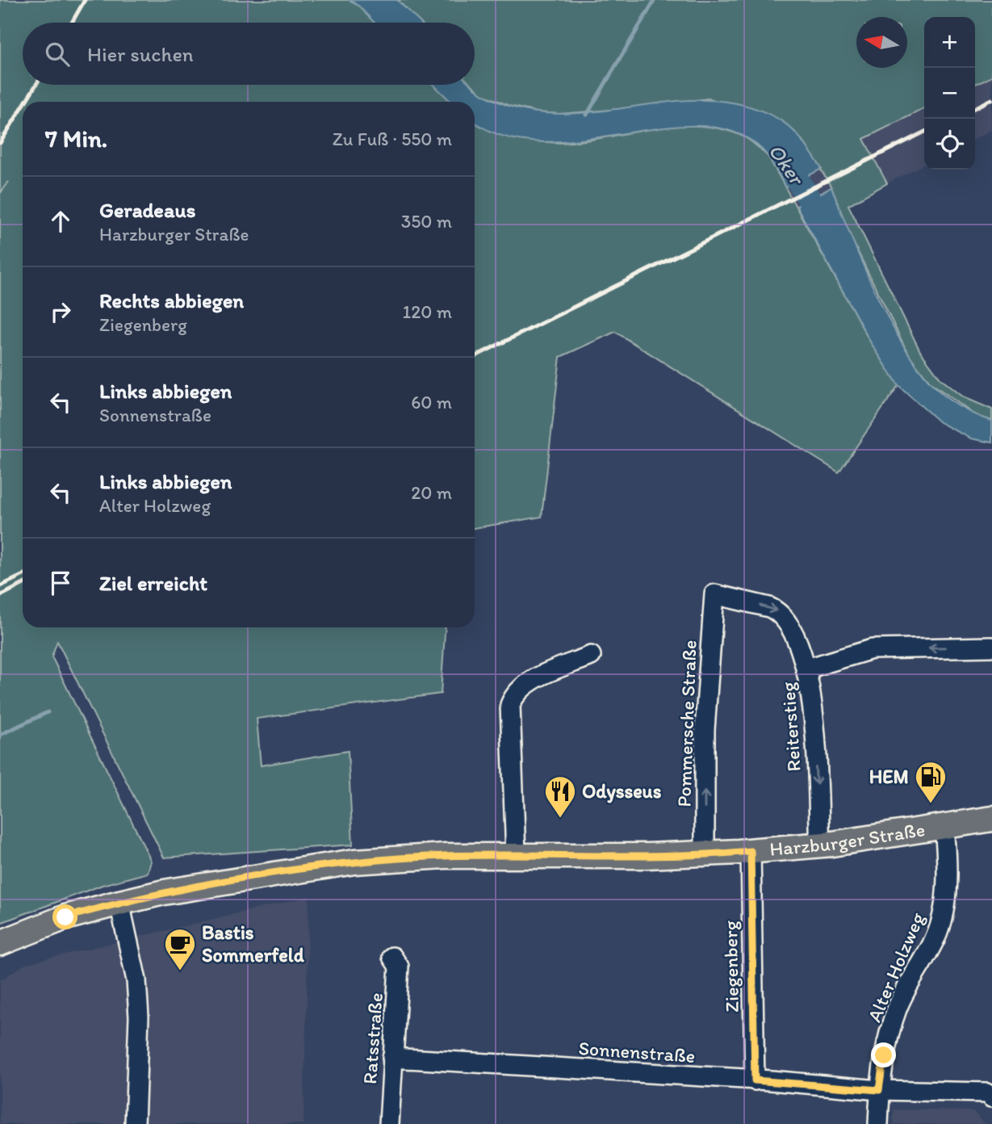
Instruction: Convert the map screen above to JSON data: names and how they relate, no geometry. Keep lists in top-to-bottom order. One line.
{"streets":{"main road":["Harzburger Straße"],"street":["Pommersche Straße","Reiterstieg","Ziegenberg","Alter Holzweg","Ratsstraße","Sonnenstraße"]},"crossings":[["Pommersche Straße","Reiterstieg"],["Pommersche Straße","Harzburger Straße"],["Reiterstieg","Harzburger Straße"],["Harzburger Straße","Ziegenberg"],["Harzburger Straße","Alter Holzweg"],["Ziegenberg","Sonnenstraße"],["Alter Holzweg","Sonnenstraße"],["Ratsstraße","Sonnenstraße"]],"one_way":["Pommersche Straße","Reiterstieg"],"water":["Oker"],"places":{"fuel station":["HEM"],"restaurant":["Odysseus"],"cafe":["Bastis Sommerfeld"]},"north":"left","page":{"map_buttons":["+","−"],"search":"Hier suchen","heading":["7 Min.","Zu Fuß · 550 m"],"list":[["Geradeaus","Harzburger Straße","350 m"],["Rechts abbiegen","Ziegenberg","120 m"],["Links abbiegen","Sonnenstraße","60 m"],["Links abbiegen","Alter Holzweg","20 m"],"Ziel erreicht"]}}
